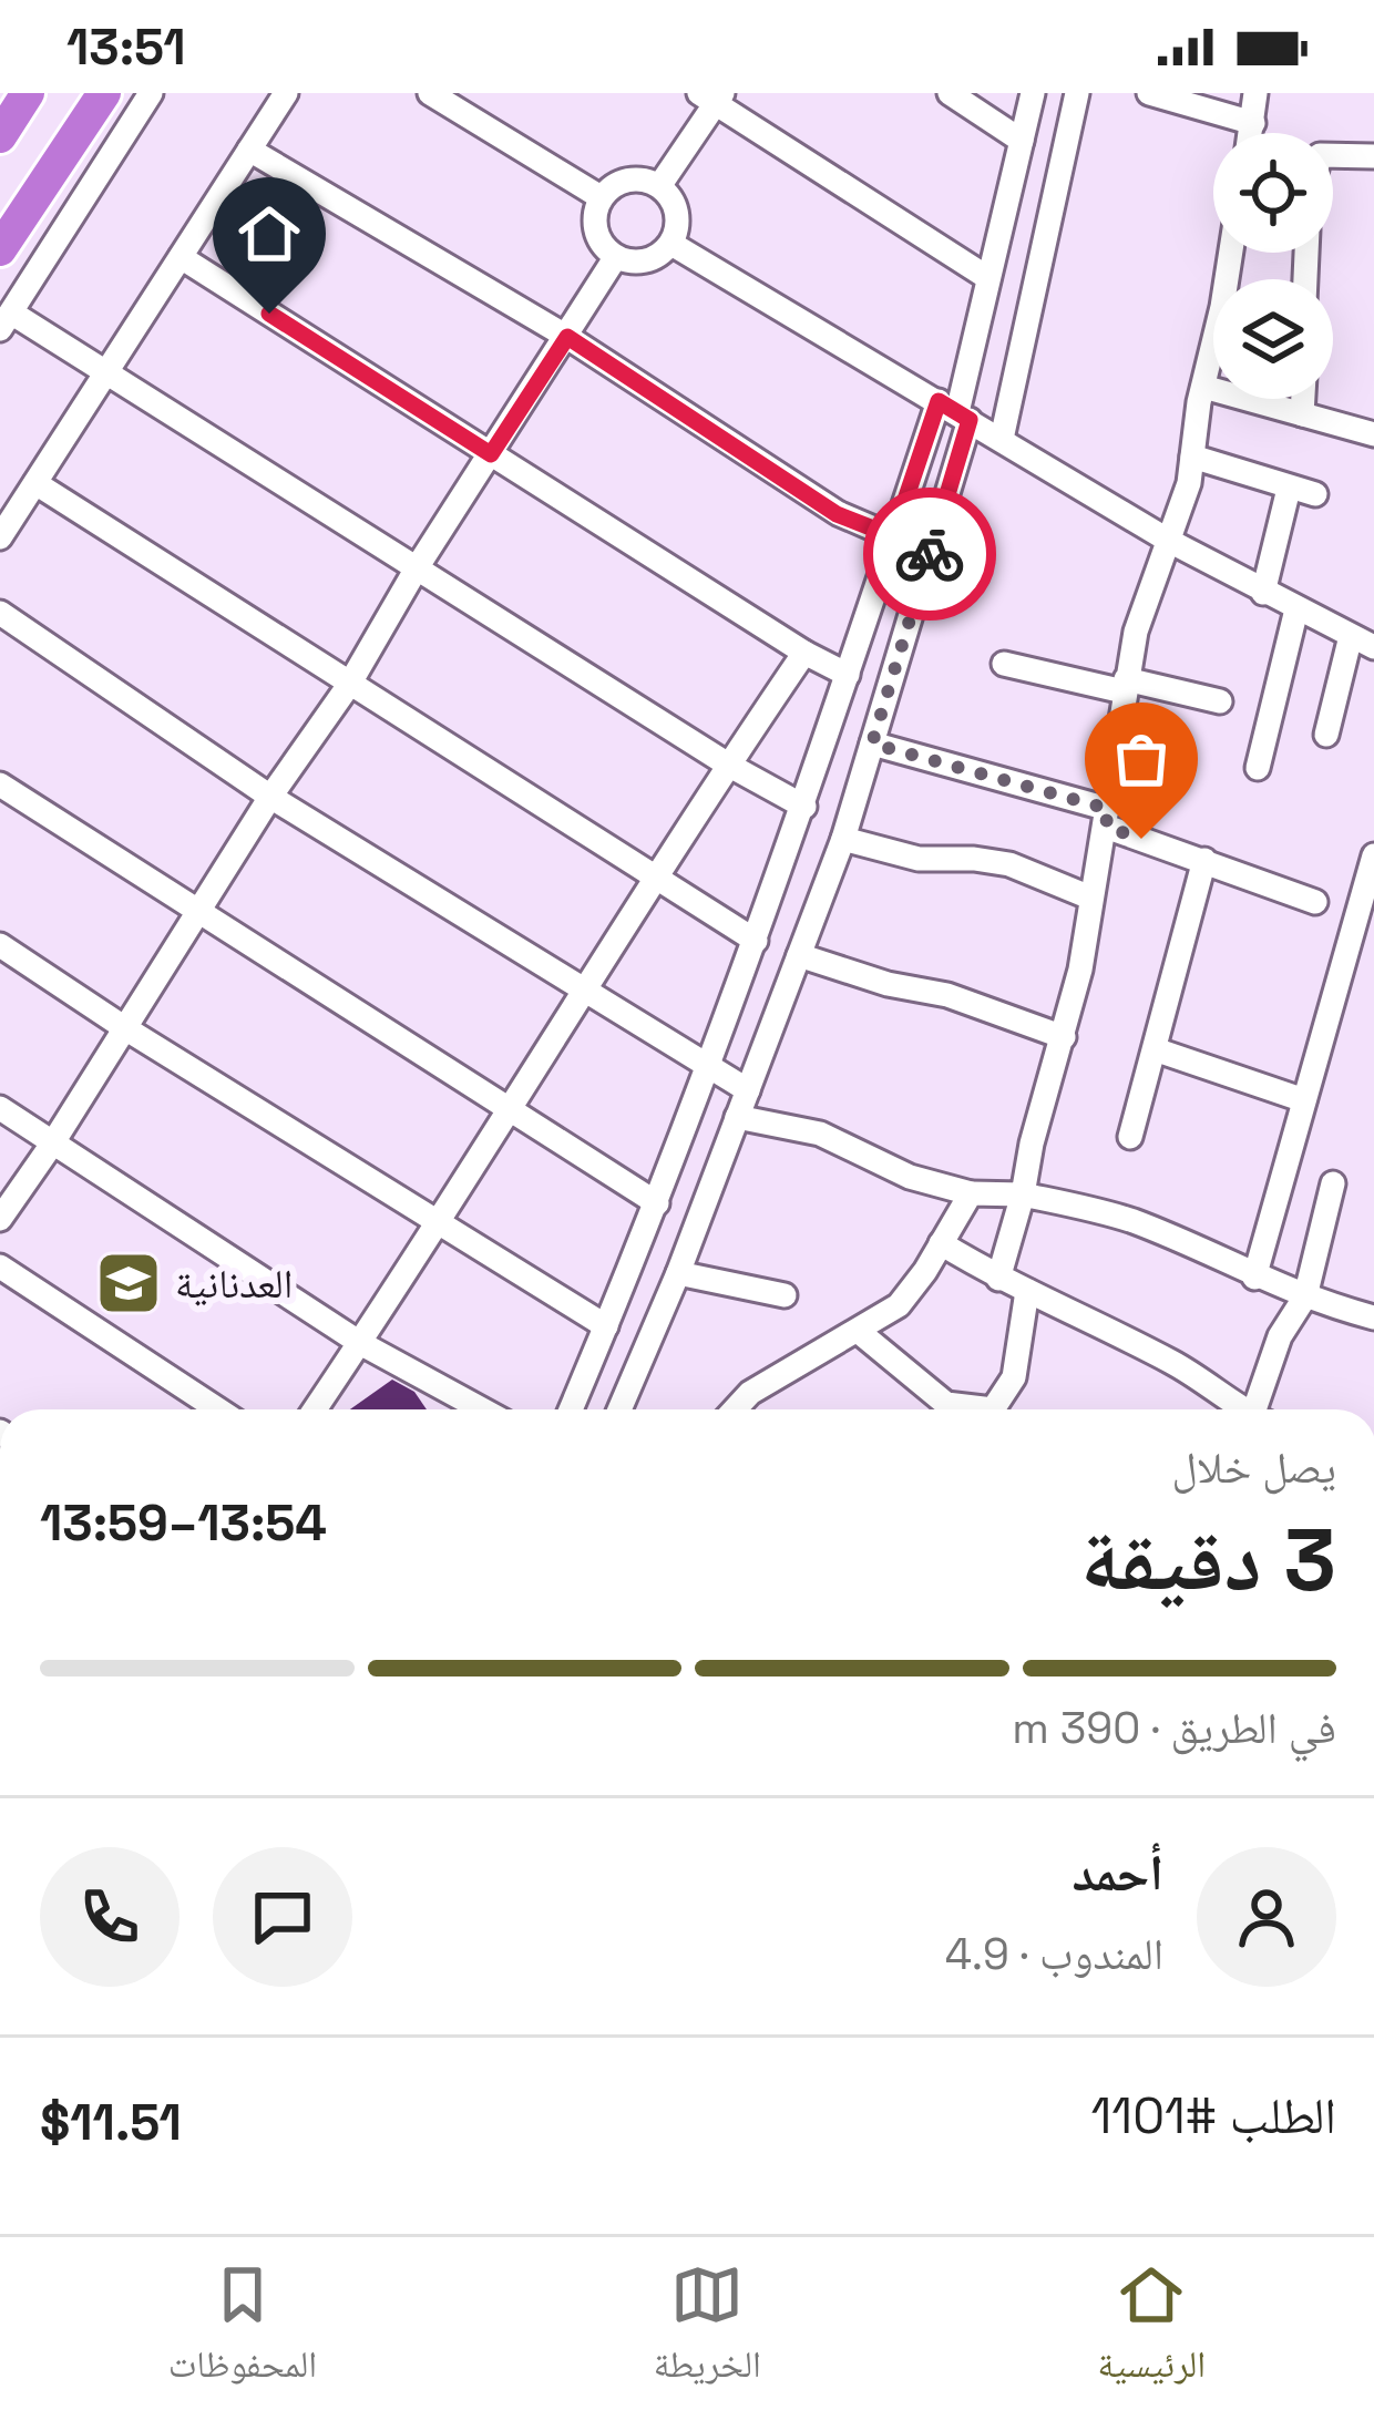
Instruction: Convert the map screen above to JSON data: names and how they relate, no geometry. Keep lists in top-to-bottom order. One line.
{"places":{"school or university":["العدنانية"]},"page":{"status":"13:51","heading":["3 دقيقة","يصل خلال","13:54–13:59"],"panel":["أحمد","المندوب · 4.9","الطلب #1101","$11.51"],"bar":"في الطريق · 390 m","tabs":["الرئيسية","الخريطة","المحفوظات"]}}
